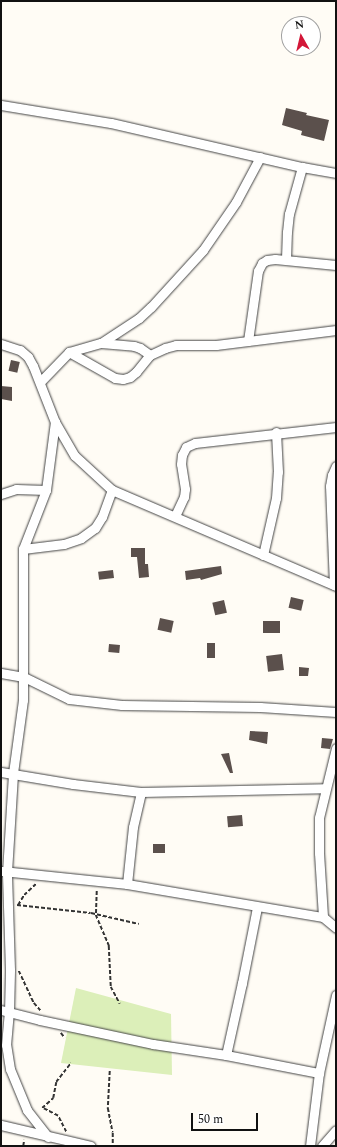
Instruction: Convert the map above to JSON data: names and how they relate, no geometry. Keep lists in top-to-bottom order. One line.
{"scale_bar":"50 m","north":"top"}
